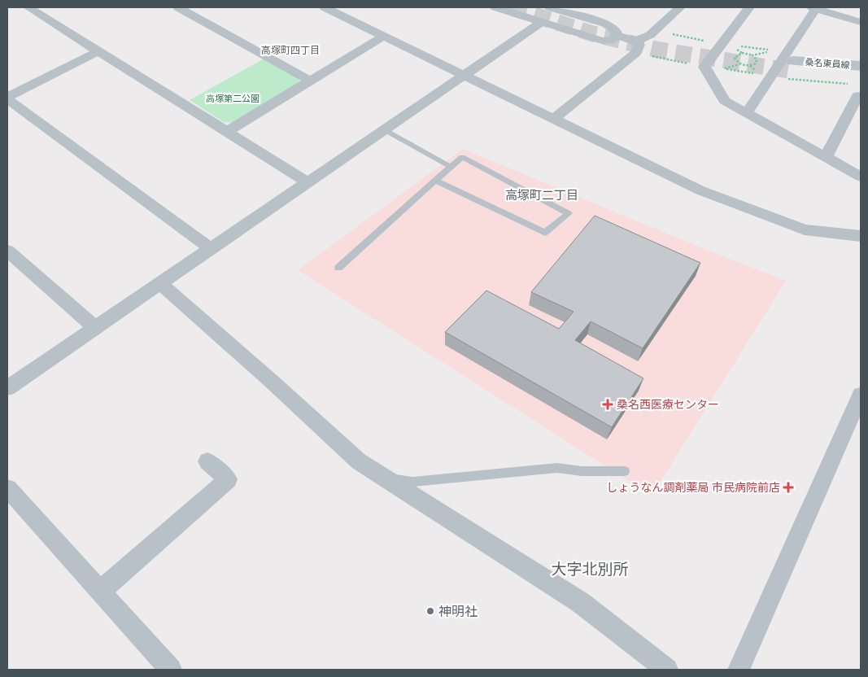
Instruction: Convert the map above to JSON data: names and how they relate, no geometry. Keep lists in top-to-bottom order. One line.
{"streets":{"main road":["桑名東員線"]},"districts":["高塚町四丁目","高塚町二丁目","大字北別所"],"parks":["高塚第二公園"],"places":{"health":["桑名西医療センター","しょうなん調剤薬局 市民病院前店"],"other":["神明社"]}}
